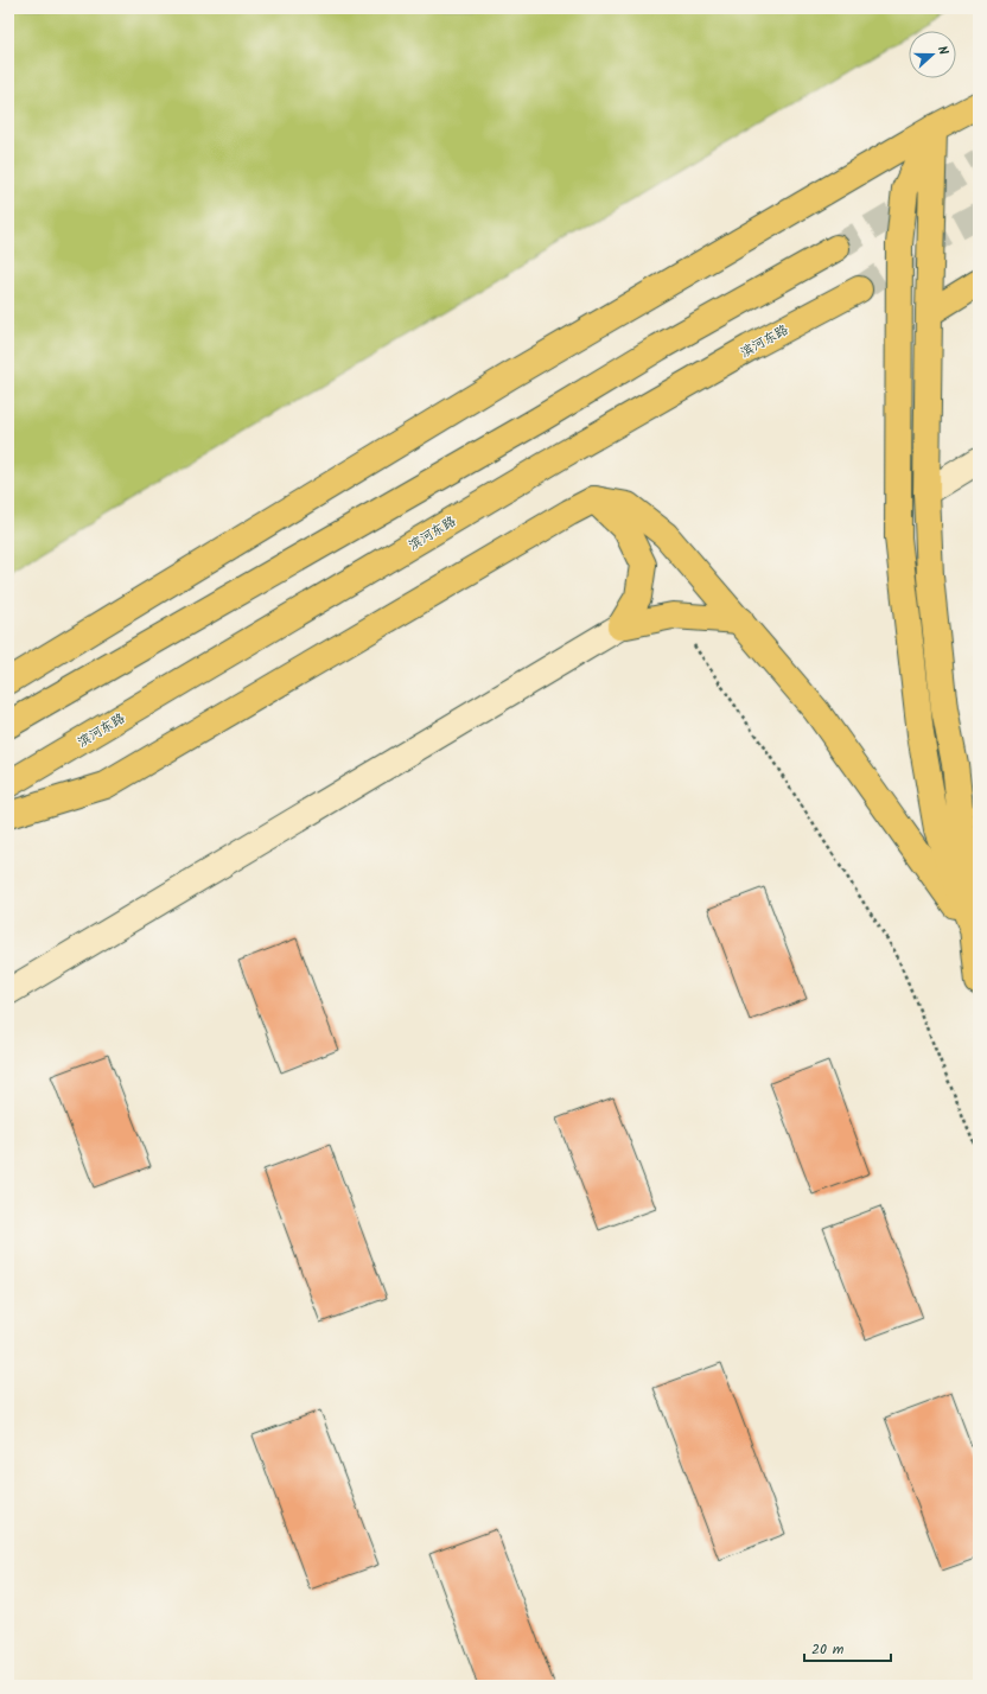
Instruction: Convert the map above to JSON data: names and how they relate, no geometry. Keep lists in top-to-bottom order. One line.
{"streets":{"main road":["滨河东路"]},"scale_bar":"20 m","north":"right"}
